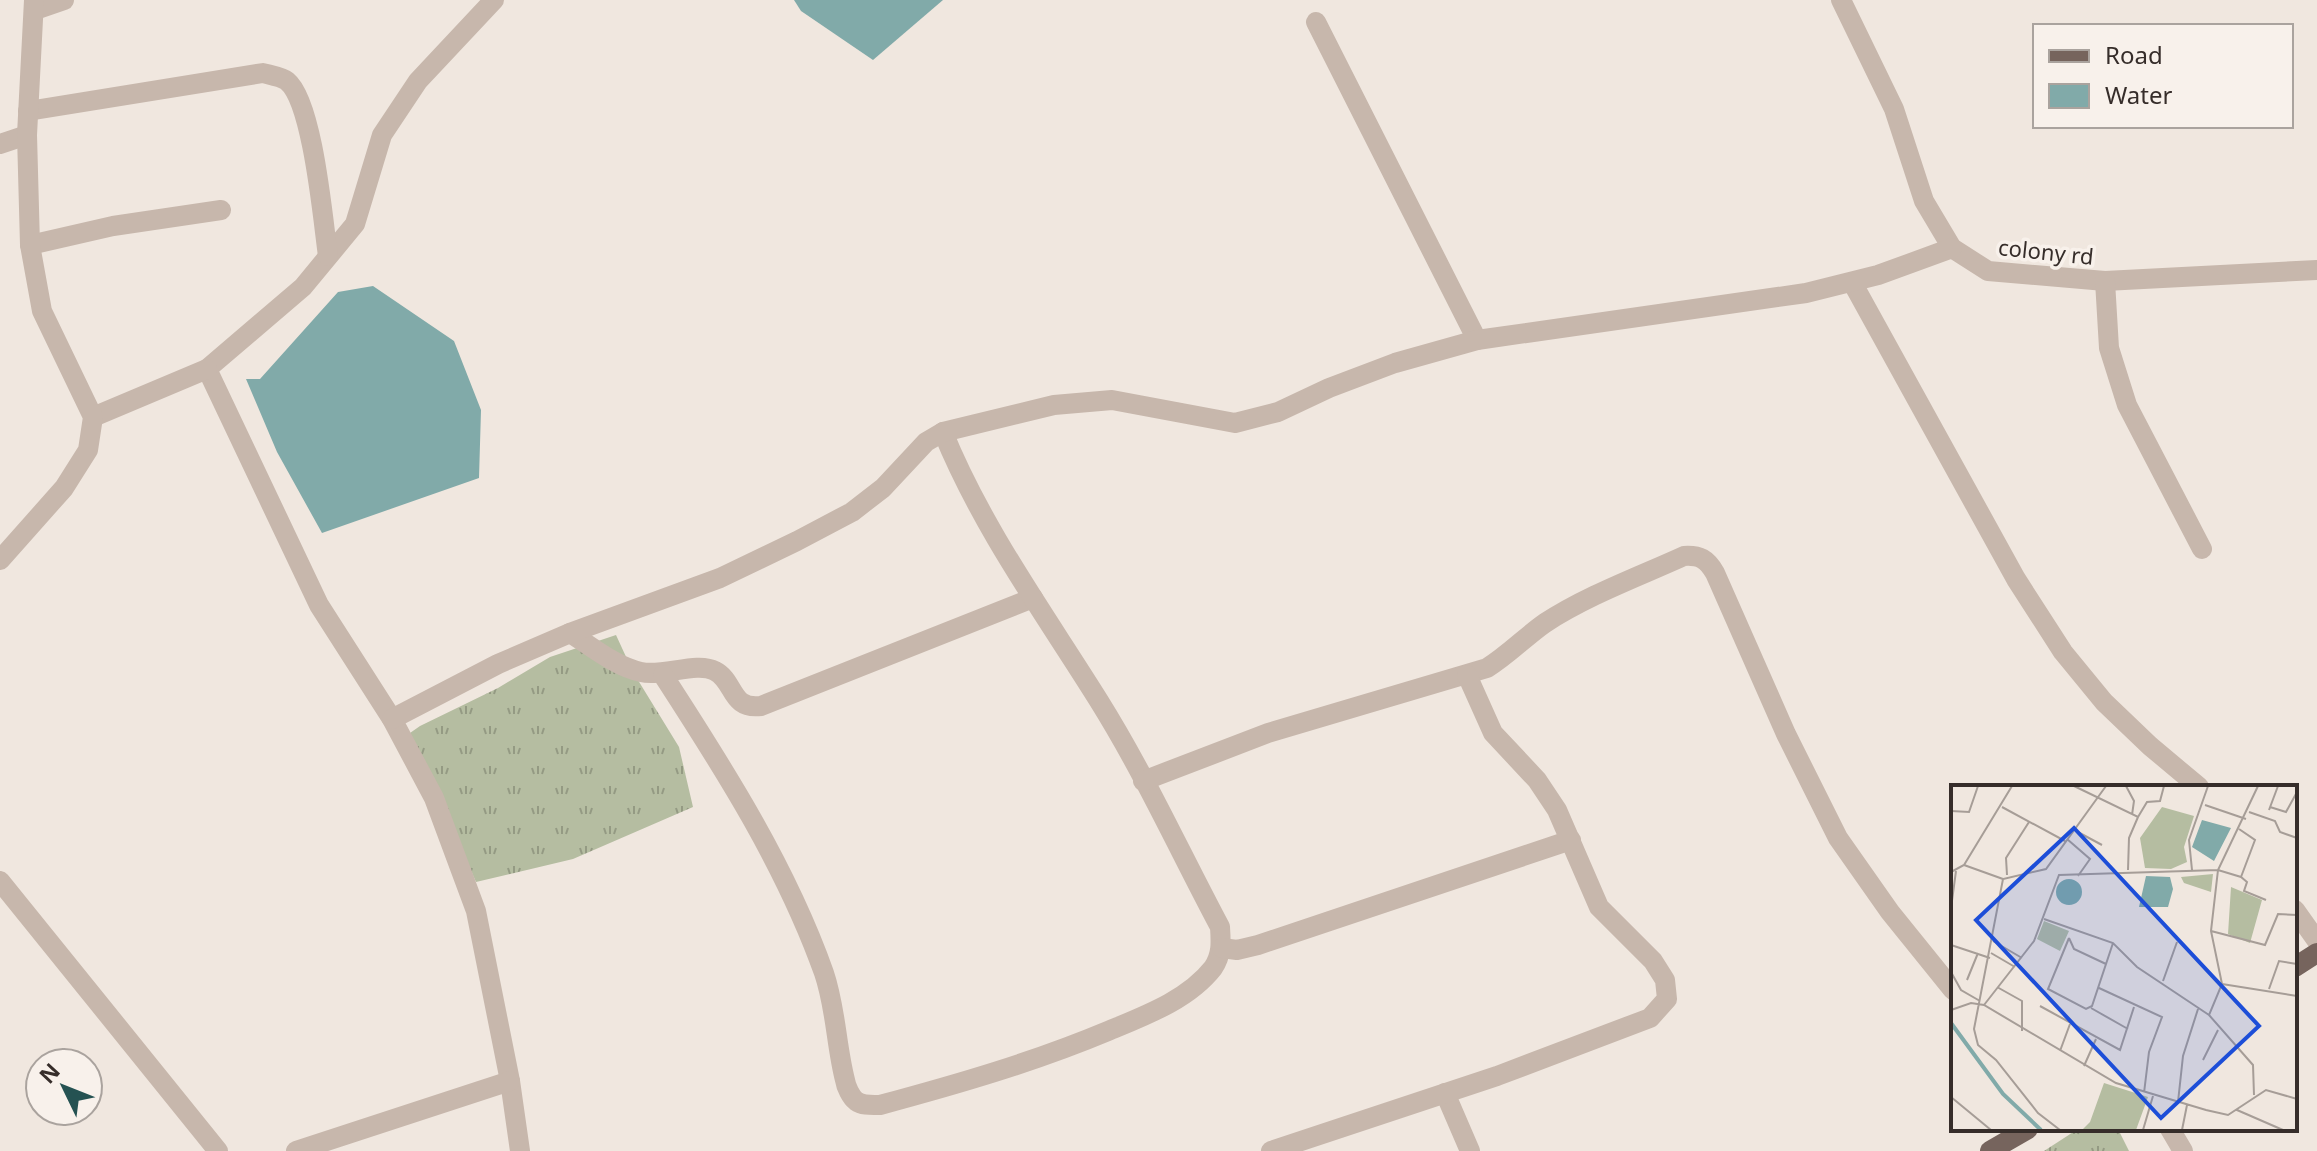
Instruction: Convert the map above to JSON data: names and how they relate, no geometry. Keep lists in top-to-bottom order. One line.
{"streets":{"street":["colony rd"]},"legend":["Road","Water"],"north":"top left"}
